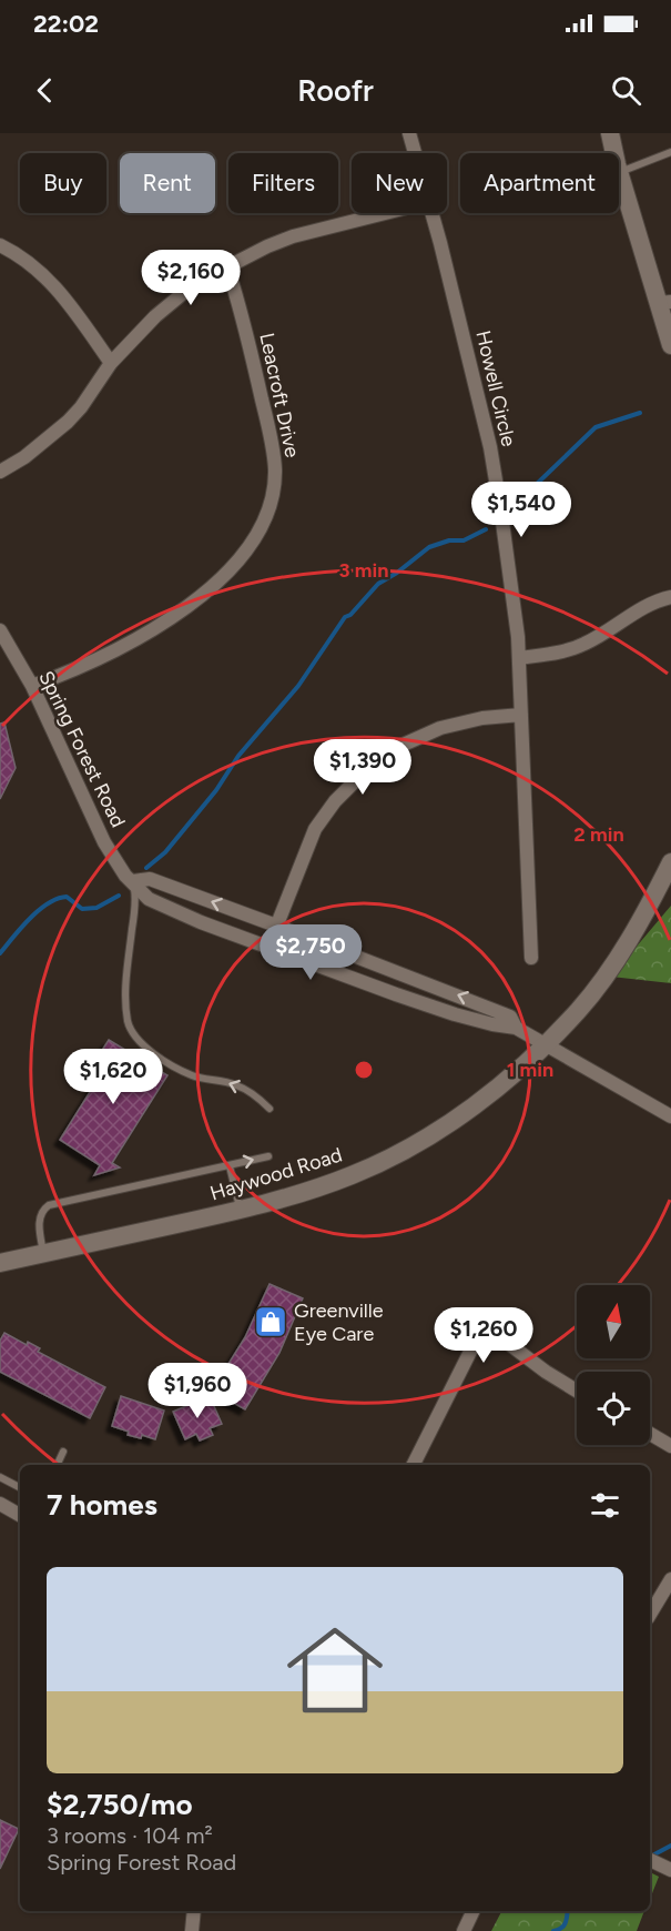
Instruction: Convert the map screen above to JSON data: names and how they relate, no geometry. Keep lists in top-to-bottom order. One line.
{"streets":{"main road":["Haywood Road"],"street":["Howell Circle","Leacroft Drive","Spring Forest Road"]},"crossings":[["Leacroft Drive","Spring Forest Road"],["Spring Forest Road","Haywood Road"]],"places":{"shop":["Greenville Eye Care"]},"north":"top","page":{"status":"22:02","header":"Roofr","chip":["Buy","Rent","Filters","New","Apartment"],"price":["$2,160","$1,540","$1,390","$2,750","$1,620","$1,260","$1,960"],"heading":"7 homes","list":[{"name":"$2,750/mo","note":"3 rooms · 104 m² · Spring Forest Road"}]},"rings":["3 min","2 min","1 min"]}
